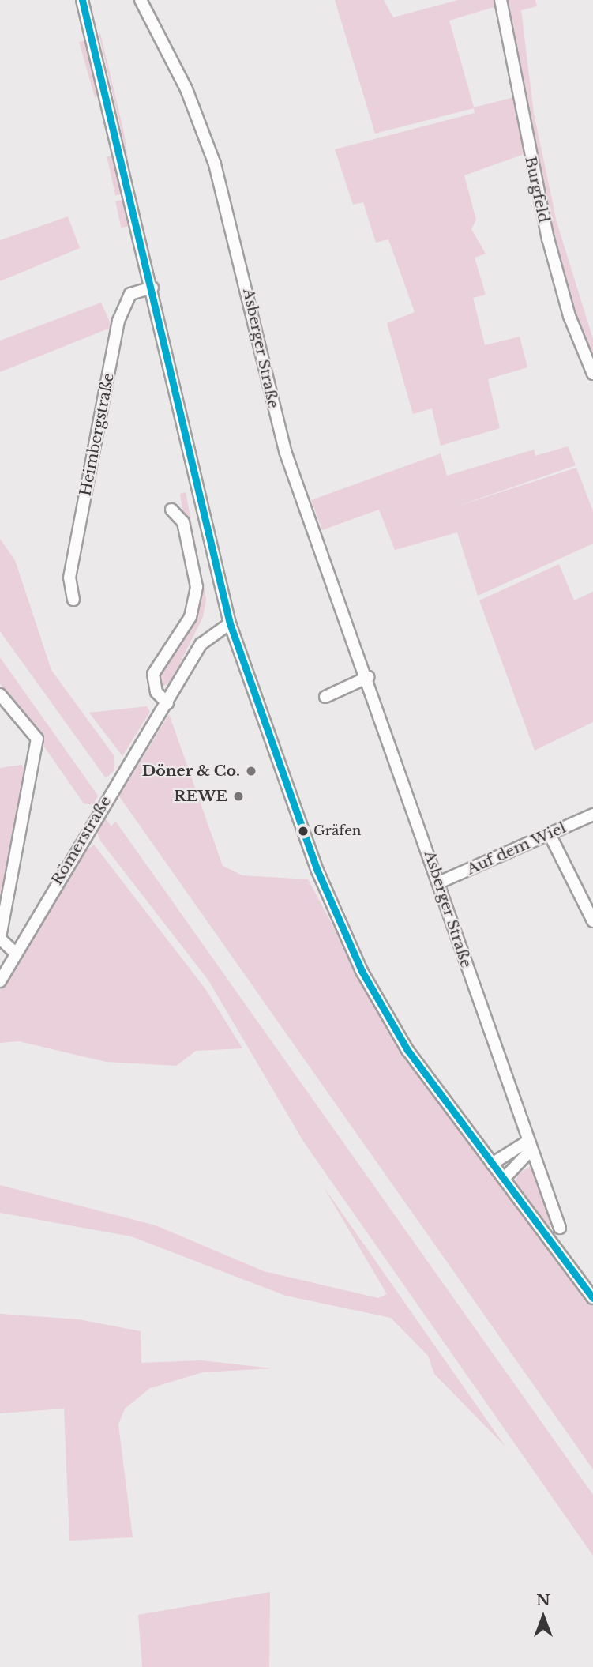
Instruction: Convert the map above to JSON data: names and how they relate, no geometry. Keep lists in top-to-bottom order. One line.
{"streets":{"street":["Burgfeld","Asberger Straße","Heimbergstraße","Römerstraße","Auf dem Wiel"]},"crossings":[["Asberger Straße","Auf dem Wiel"]],"places":["Döner & Co.","REWE","Gräfen"],"north":"top"}
